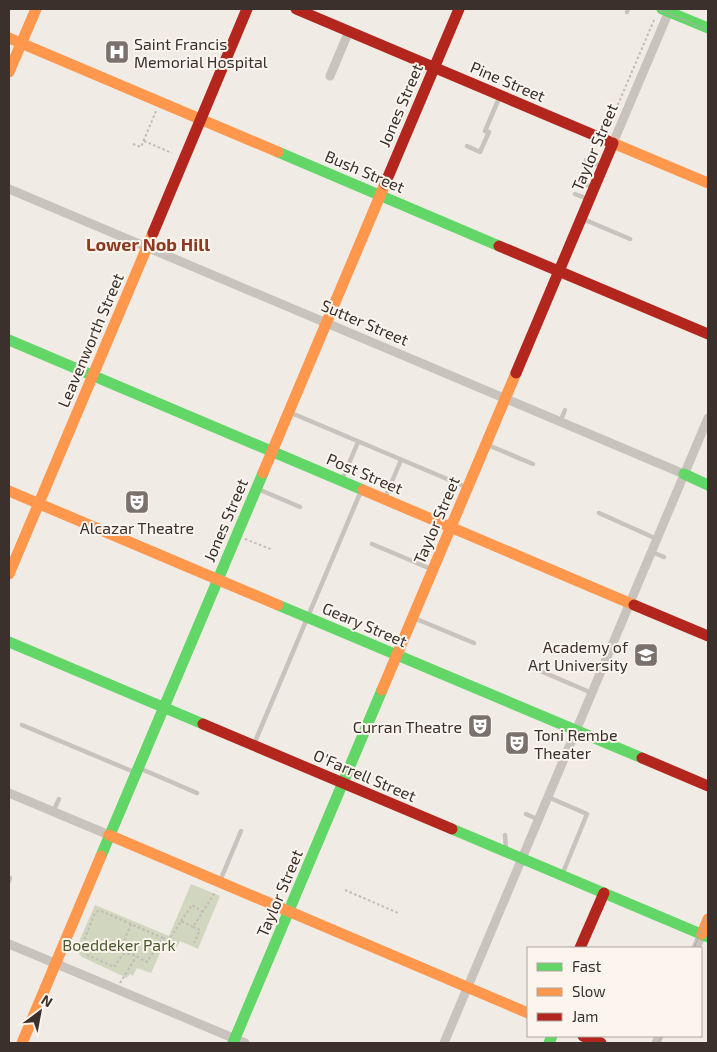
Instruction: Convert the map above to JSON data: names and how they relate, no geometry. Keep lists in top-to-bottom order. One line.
{"streets":{"main road":["Pine Street","Jones Street","Taylor Street","Bush Street","Sutter Street","Leavenworth Street","Post Street","Geary Street","O'Farrell Street"]},"crossings":[["Pine Street","Jones Street"],["Pine Street","Taylor Street"],["Jones Street","Bush Street"],["Jones Street","Sutter Street"],["Jones Street","Post Street"],["Jones Street","Geary Street"],["Jones Street","O'Farrell Street"],["Taylor Street","Bush Street"],["Taylor Street","Sutter Street"],["Taylor Street","Post Street"],["Taylor Street","Geary Street"],["Taylor Street","O'Farrell Street"],["Bush Street","Leavenworth Street"],["Sutter Street","Leavenworth Street"],["Leavenworth Street","Post Street"],["Leavenworth Street","Geary Street"]],"districts":["Lower Nob Hill"],"parks":["Boeddeker Park"],"places":{"hospital":["Saint Francis Memorial Hospital"],"theatre":["Alcazar Theatre","Curran Theatre","Toni Rembe Theater"],"school or university":["Academy of Art University"]},"legend":["Fast","Slow","Jam"],"north":"top right"}
